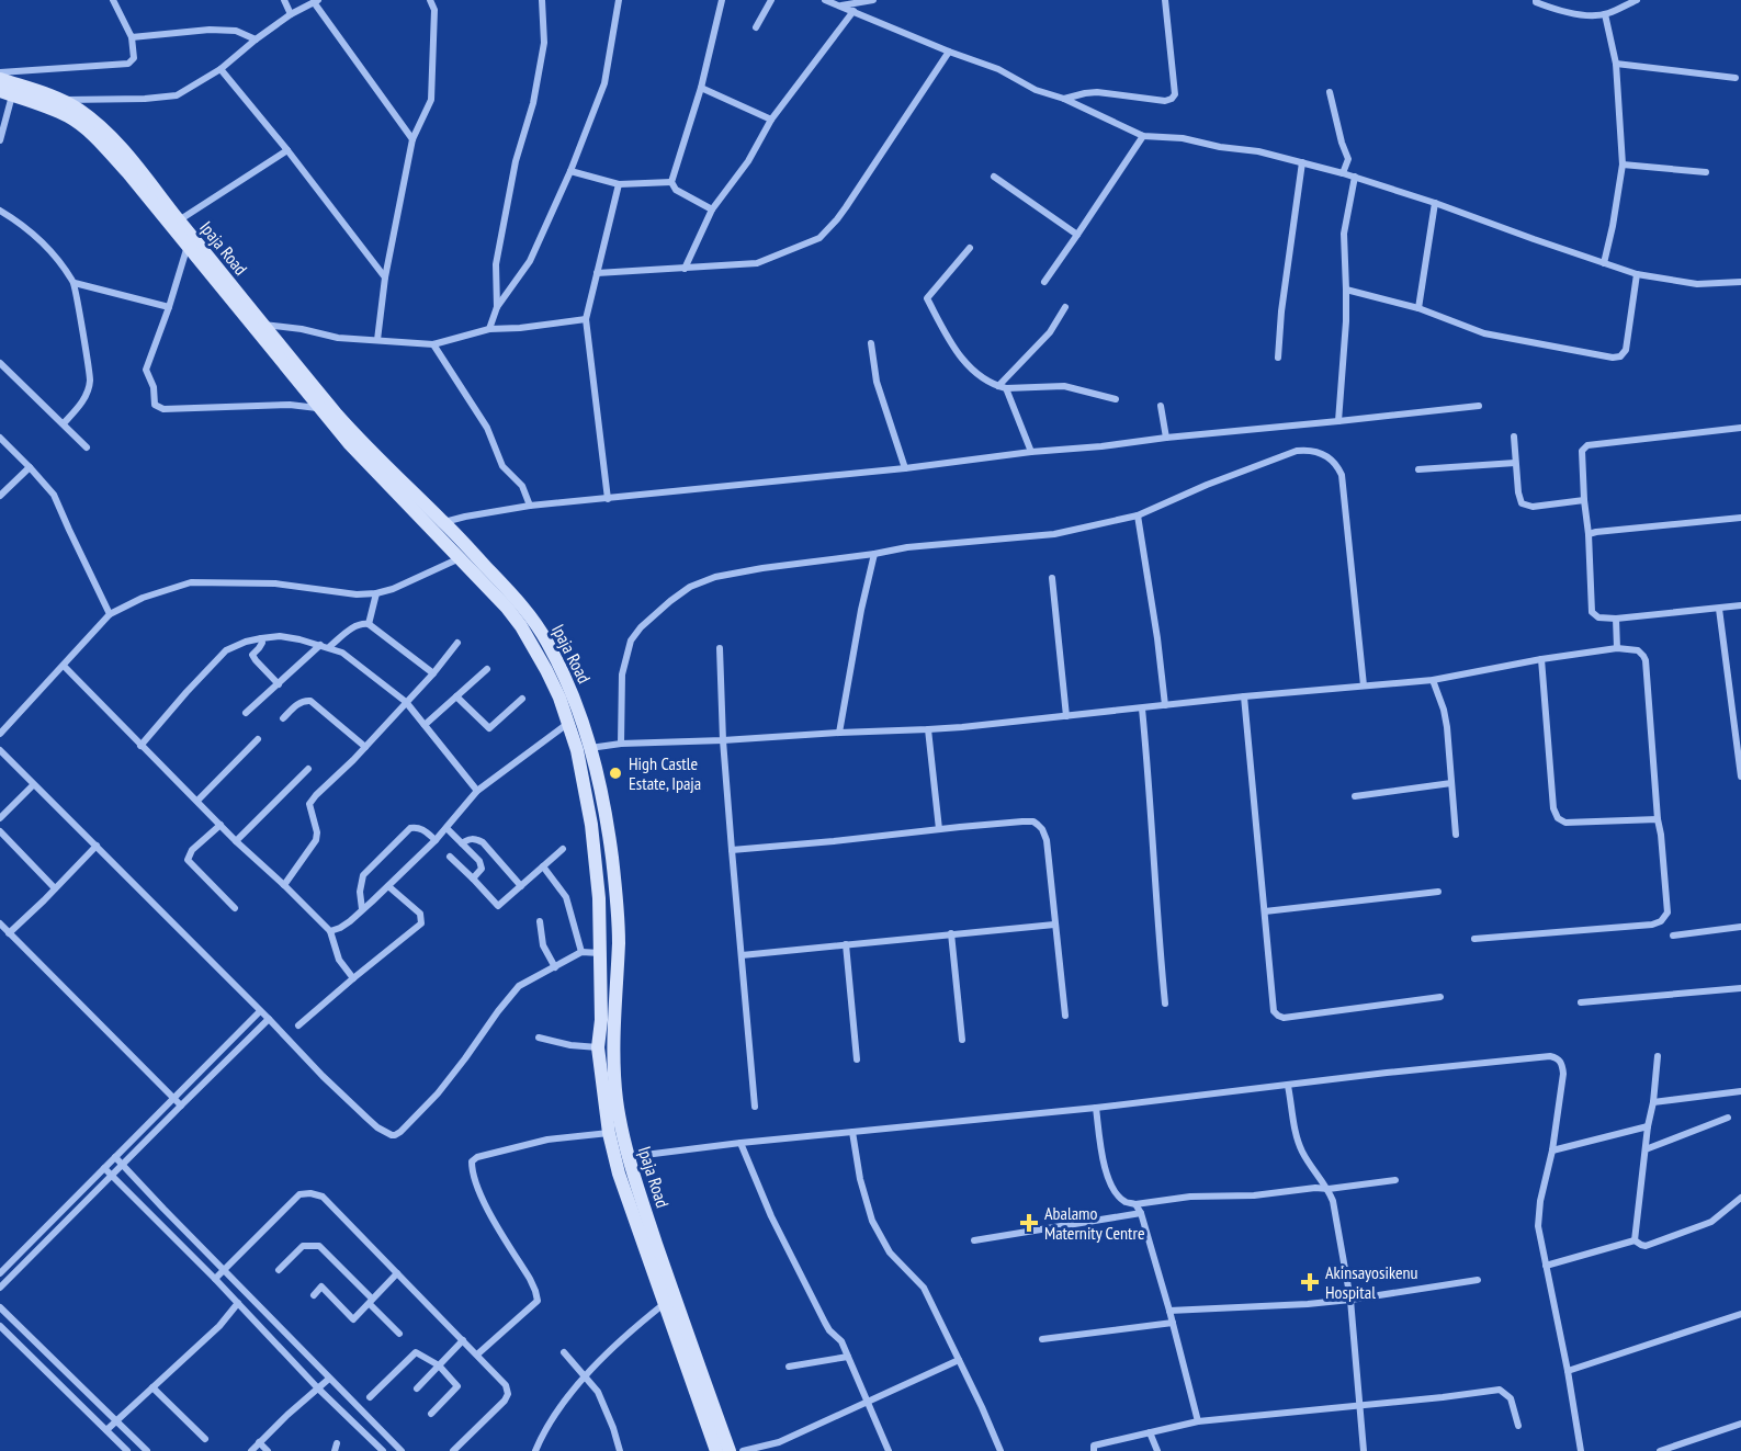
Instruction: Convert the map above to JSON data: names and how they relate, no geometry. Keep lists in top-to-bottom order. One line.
{"streets":{"main road":["Ipaja Road"]},"places":{"other":["High Castle Estate, Ipaja"],"health":["Abalamo Maternity Centre","Akinsayosikenu Hospital"]}}
